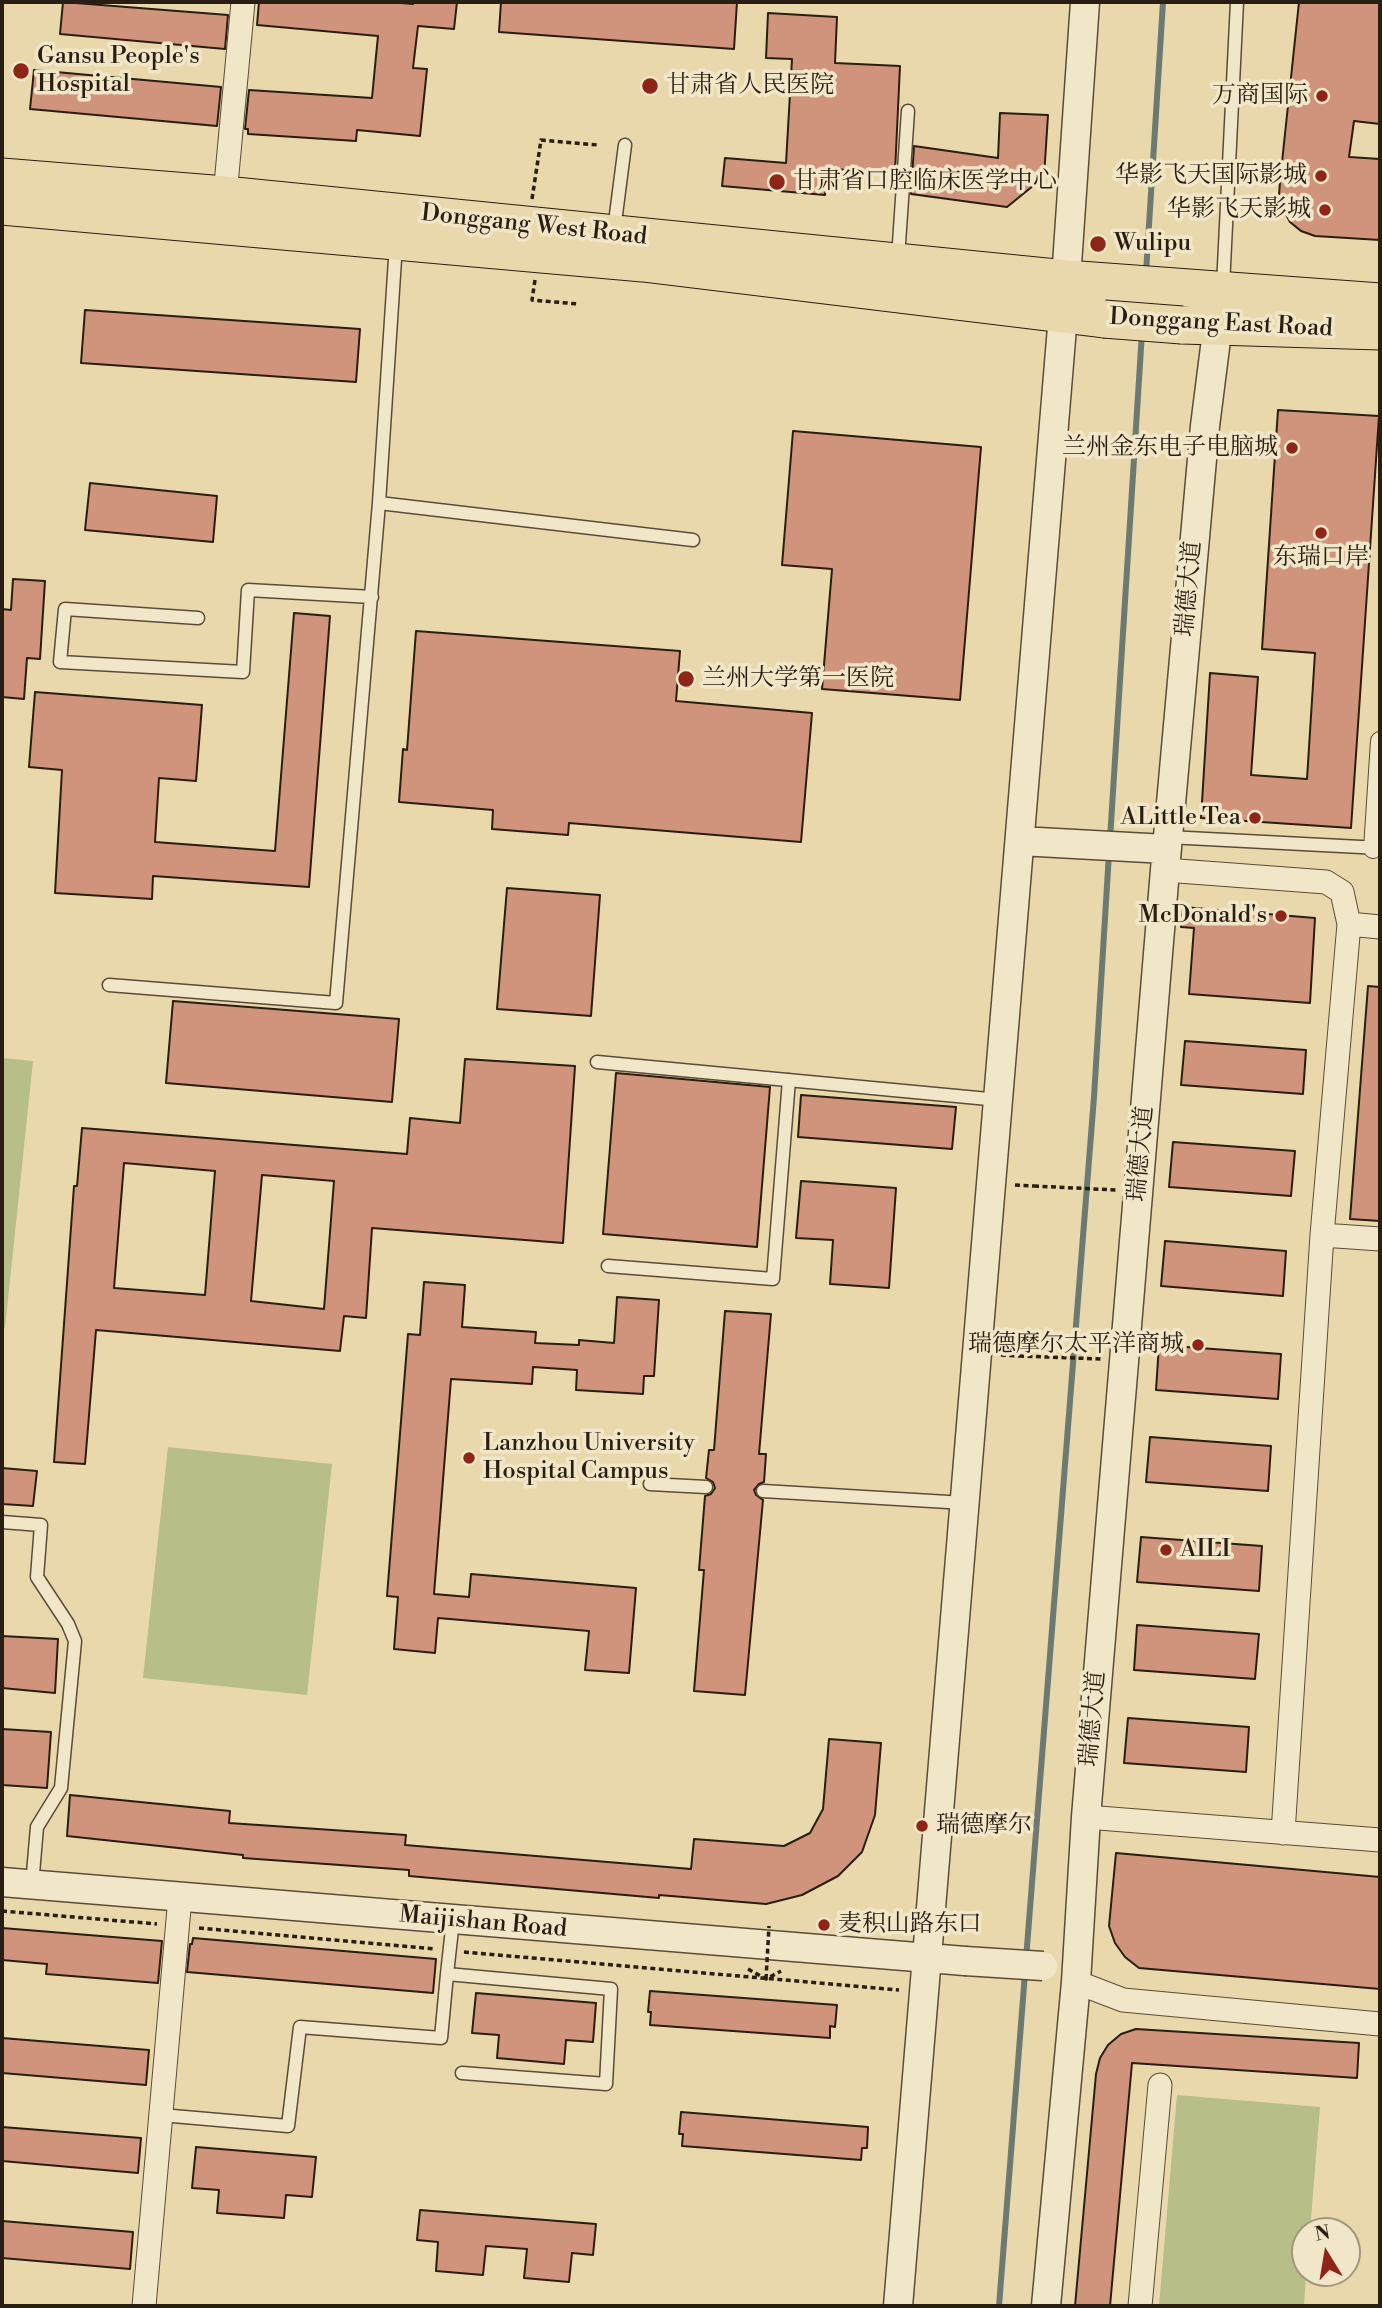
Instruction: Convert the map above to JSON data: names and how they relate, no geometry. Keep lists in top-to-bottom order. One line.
{"streets":{"main road":["Donggang West Road","Donggang East Road"],"street":["瑞德大道","Maijishan Road"]},"crossings":[["Donggang West Road","Donggang East Road"],["Donggang East Road","瑞德大道"],["瑞德大道","Maijishan Road"]],"places":["Gansu People's Hospital","甘肃省人民医院","万商国际","华影飞天国际影城","甘肃省口腔临床医学中心","华影飞天影城","Wulipu","兰州金东电子电脑城","东瑞口岸","兰州大学第一医院","ALittle Tea","McDonald's","瑞德摩尔太平洋商城","Lanzhou University Hospital Campus","AILI","瑞德摩尔","麦积山路东口"],"north":"top"}
